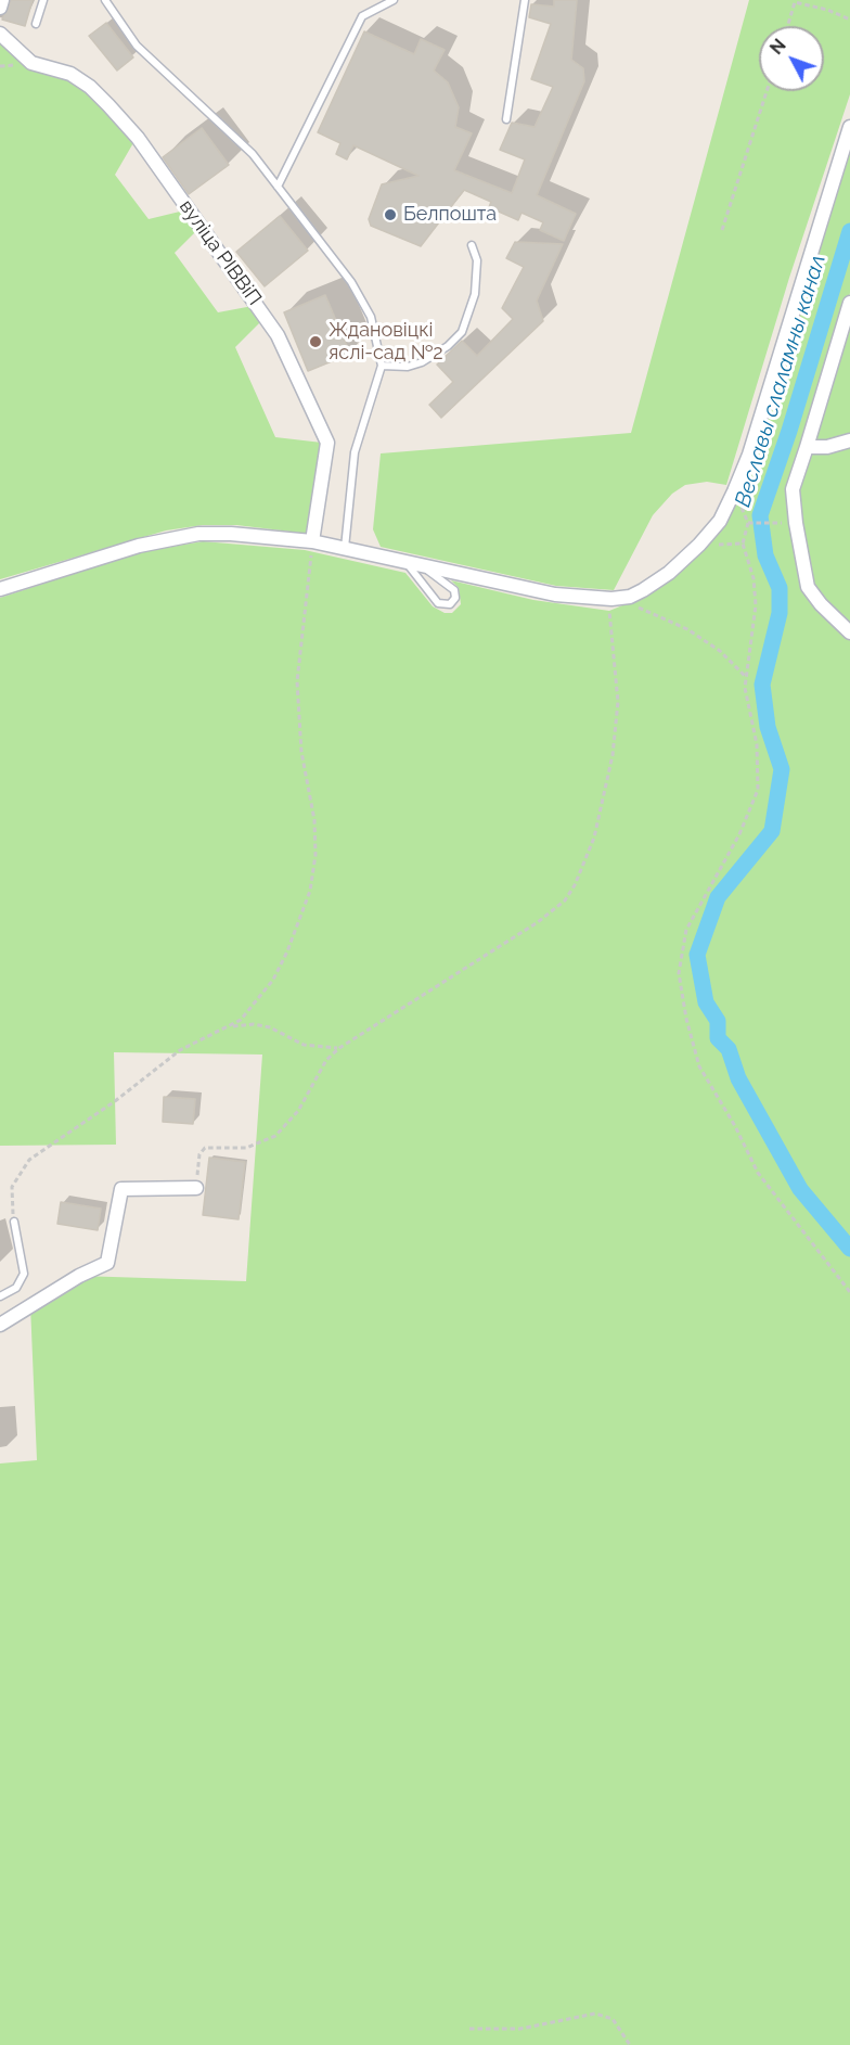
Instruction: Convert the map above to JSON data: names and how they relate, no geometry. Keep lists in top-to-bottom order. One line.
{"streets":{"street":["вуліца РІВВіП"]},"water":["Веславы слаламны канал"],"places":["Белпошта","Ждановіцкі яслі-сад №2"],"north":"top left"}
